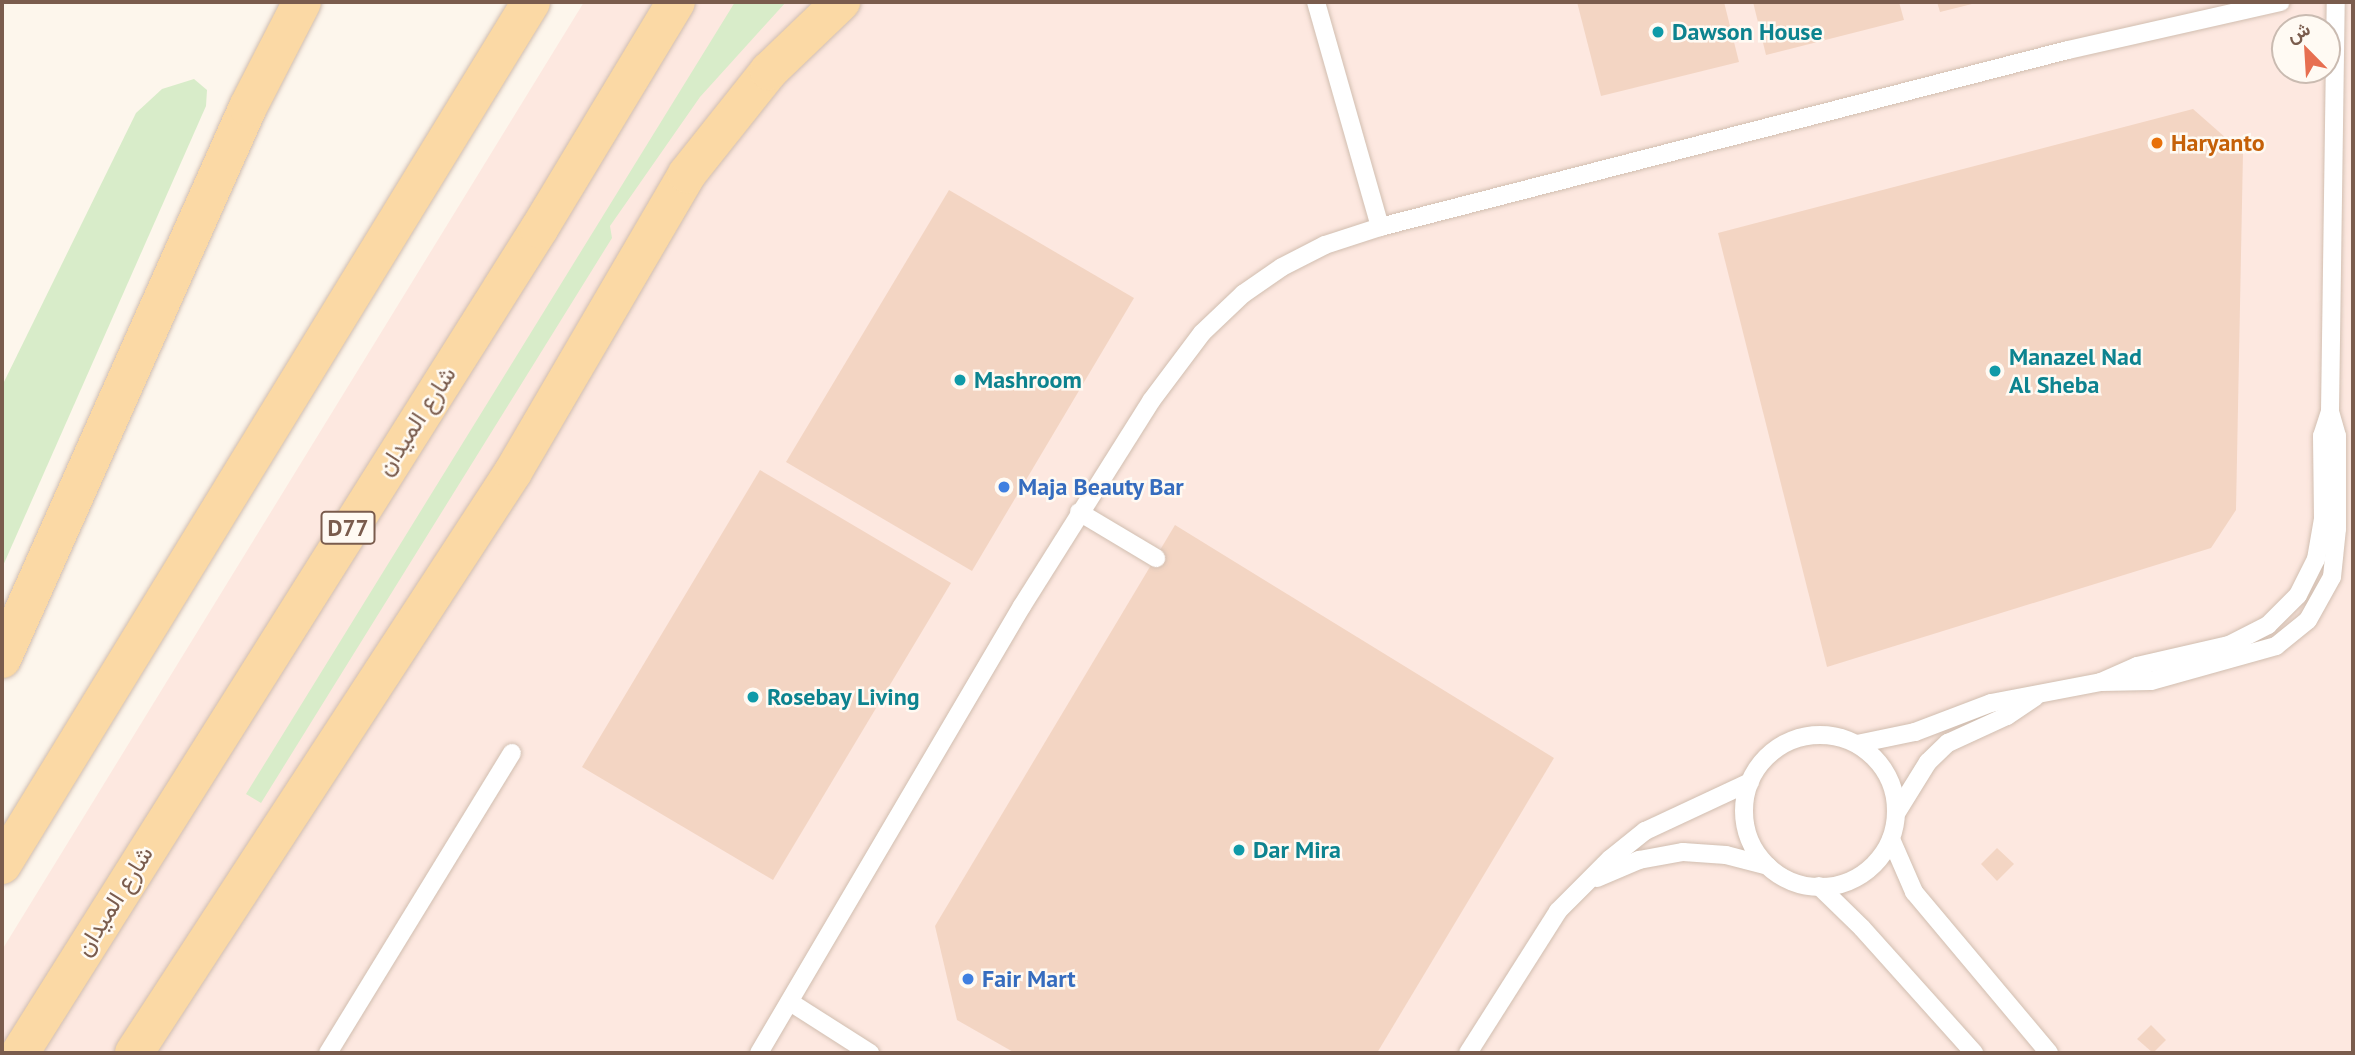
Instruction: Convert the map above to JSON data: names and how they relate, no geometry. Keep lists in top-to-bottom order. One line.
{"streets":{"main road":["شارع الميدان","D77"]},"places":["Dawson House","Haryanto","Manazel Nad Al Sheba","Mashroom","Maja Beauty Bar","Rosebay Living","Dar Mira","Fair Mart"],"north":"top left"}
